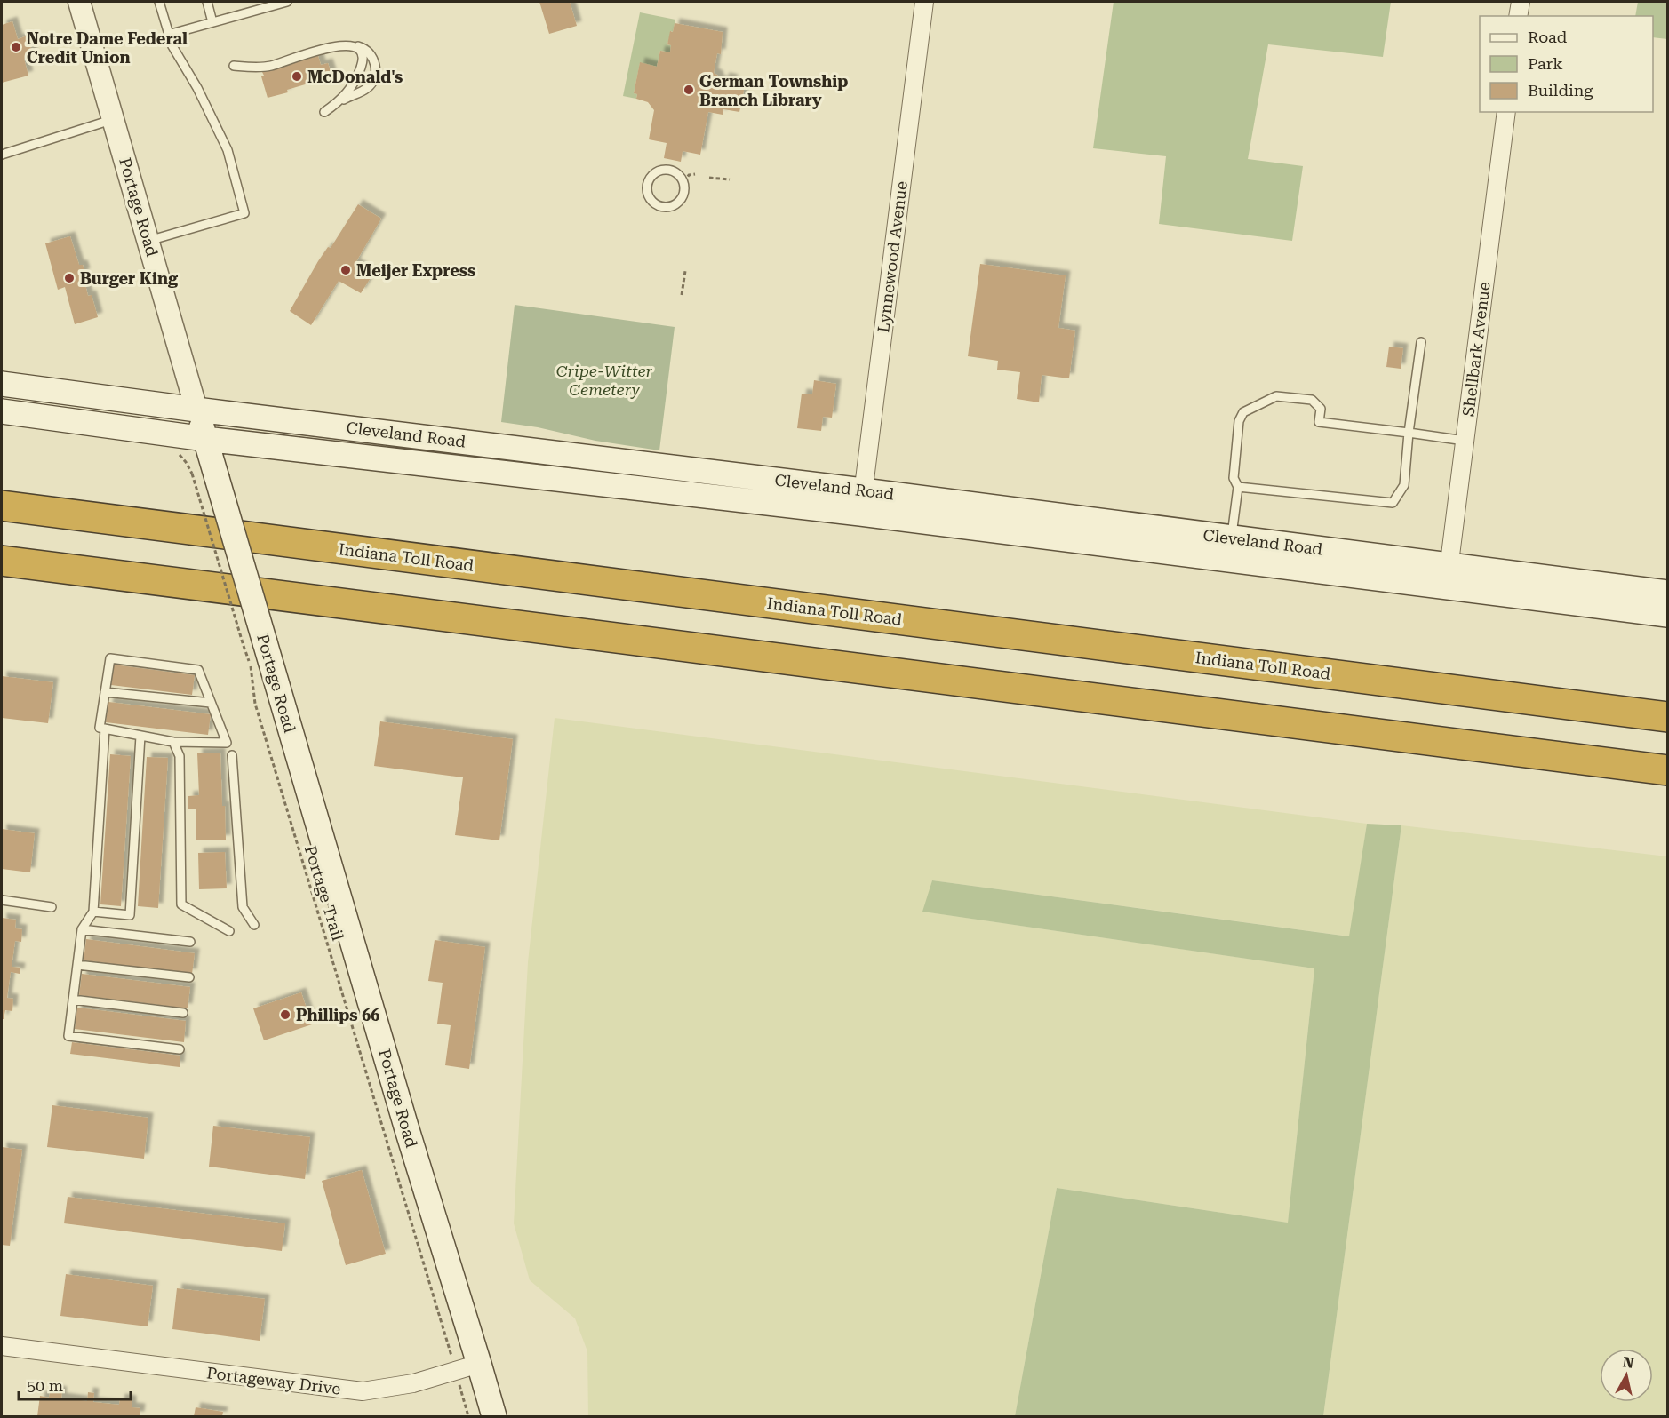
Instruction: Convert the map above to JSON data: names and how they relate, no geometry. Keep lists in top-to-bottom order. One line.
{"streets":{"highway":["Indiana Toll Road"],"main road":["Portage Road","Cleveland Road"],"street":["Lynnewood Avenue","Shellbark Avenue","Portageway Drive"],"path":["Portage Trail"]},"crossings":[["Portage Road","Cleveland Road"],["Portage Road","Portage Trail"],["Portage Road","Portageway Drive"],["Lynnewood Avenue","Cleveland Road"],["Shellbark Avenue","Cleveland Road"]],"parks":["Cripe-Witter Cemetery"],"places":["Notre Dame Federal Credit Union","McDonald's","German Township Branch Library","Meijer Express","Burger King","Phillips 66"],"legend":["Road","Park","Building"],"scale_bar":"50 m","north":"top"}
